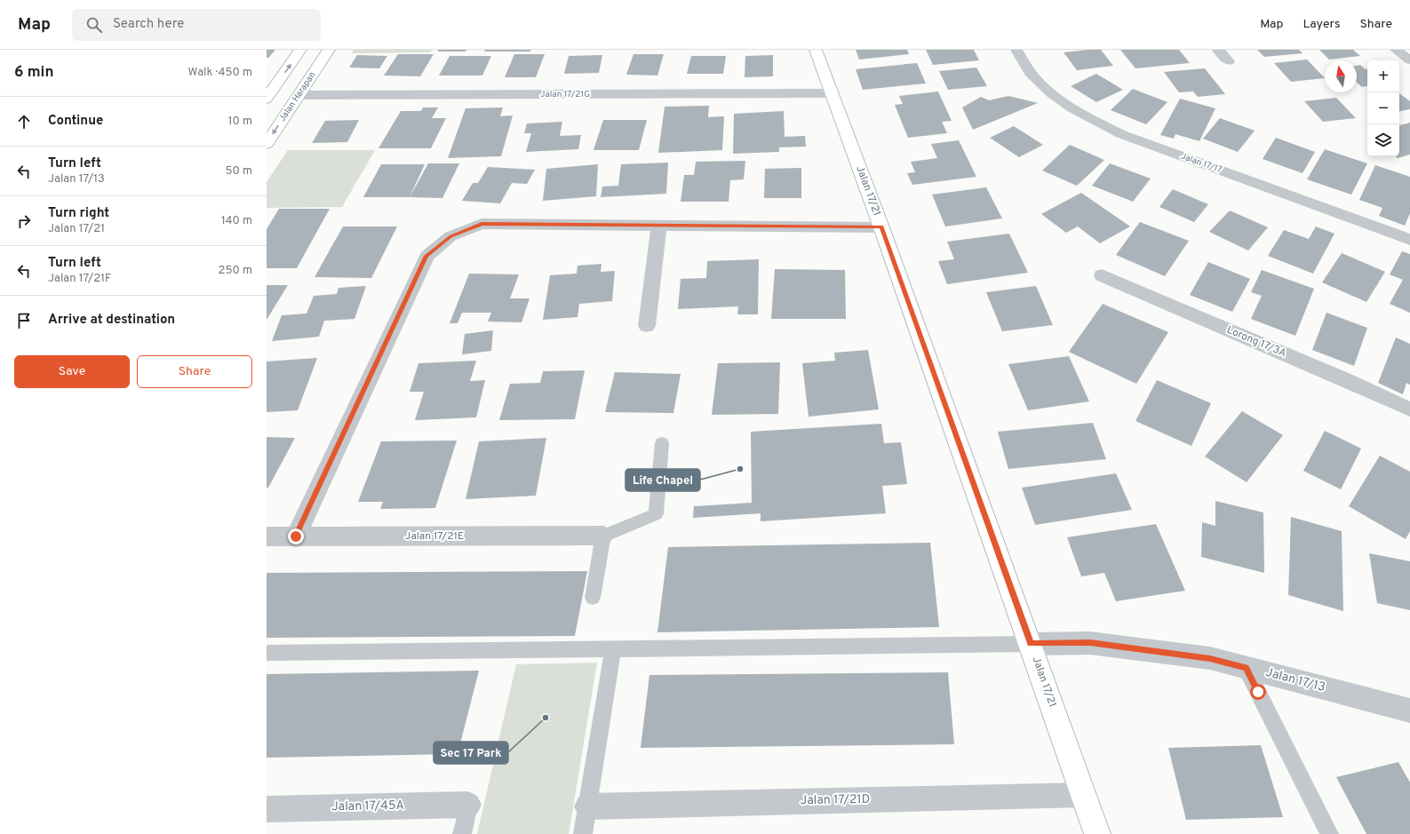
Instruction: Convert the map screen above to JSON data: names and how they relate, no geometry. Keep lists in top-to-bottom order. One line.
{"streets":{"street":["Jalan 17/21G","Jalan Harapan","Jalan 17/17","Jalan 17/21","Lorong 17/3A","Jalan 17/21E","Jalan 17/13","Jalan 17/21D","Jalan 17/45A"]},"crossings":[["Jalan 17/21G","Jalan Harapan"],["Jalan 17/21G","Jalan 17/21"],["Jalan 17/21","Jalan 17/13"],["Jalan 17/21","Jalan 17/21D"]],"places":["Life Chapel","Sec 17 Park"],"north":"top","page":{"header":"Map","search":"Search here","nav":["Map","Layers","Share"],"heading":["6 min","Walk · 450 m"],"map_buttons":["+","−"],"list":[["Continue","10 m"],["Turn left","Jalan 17/13","50 m"],["Turn right","Jalan 17/21","140 m"],["Turn left","Jalan 17/21F","250 m"],"Arrive at destination"],"buttons":["Save","Share"]}}
